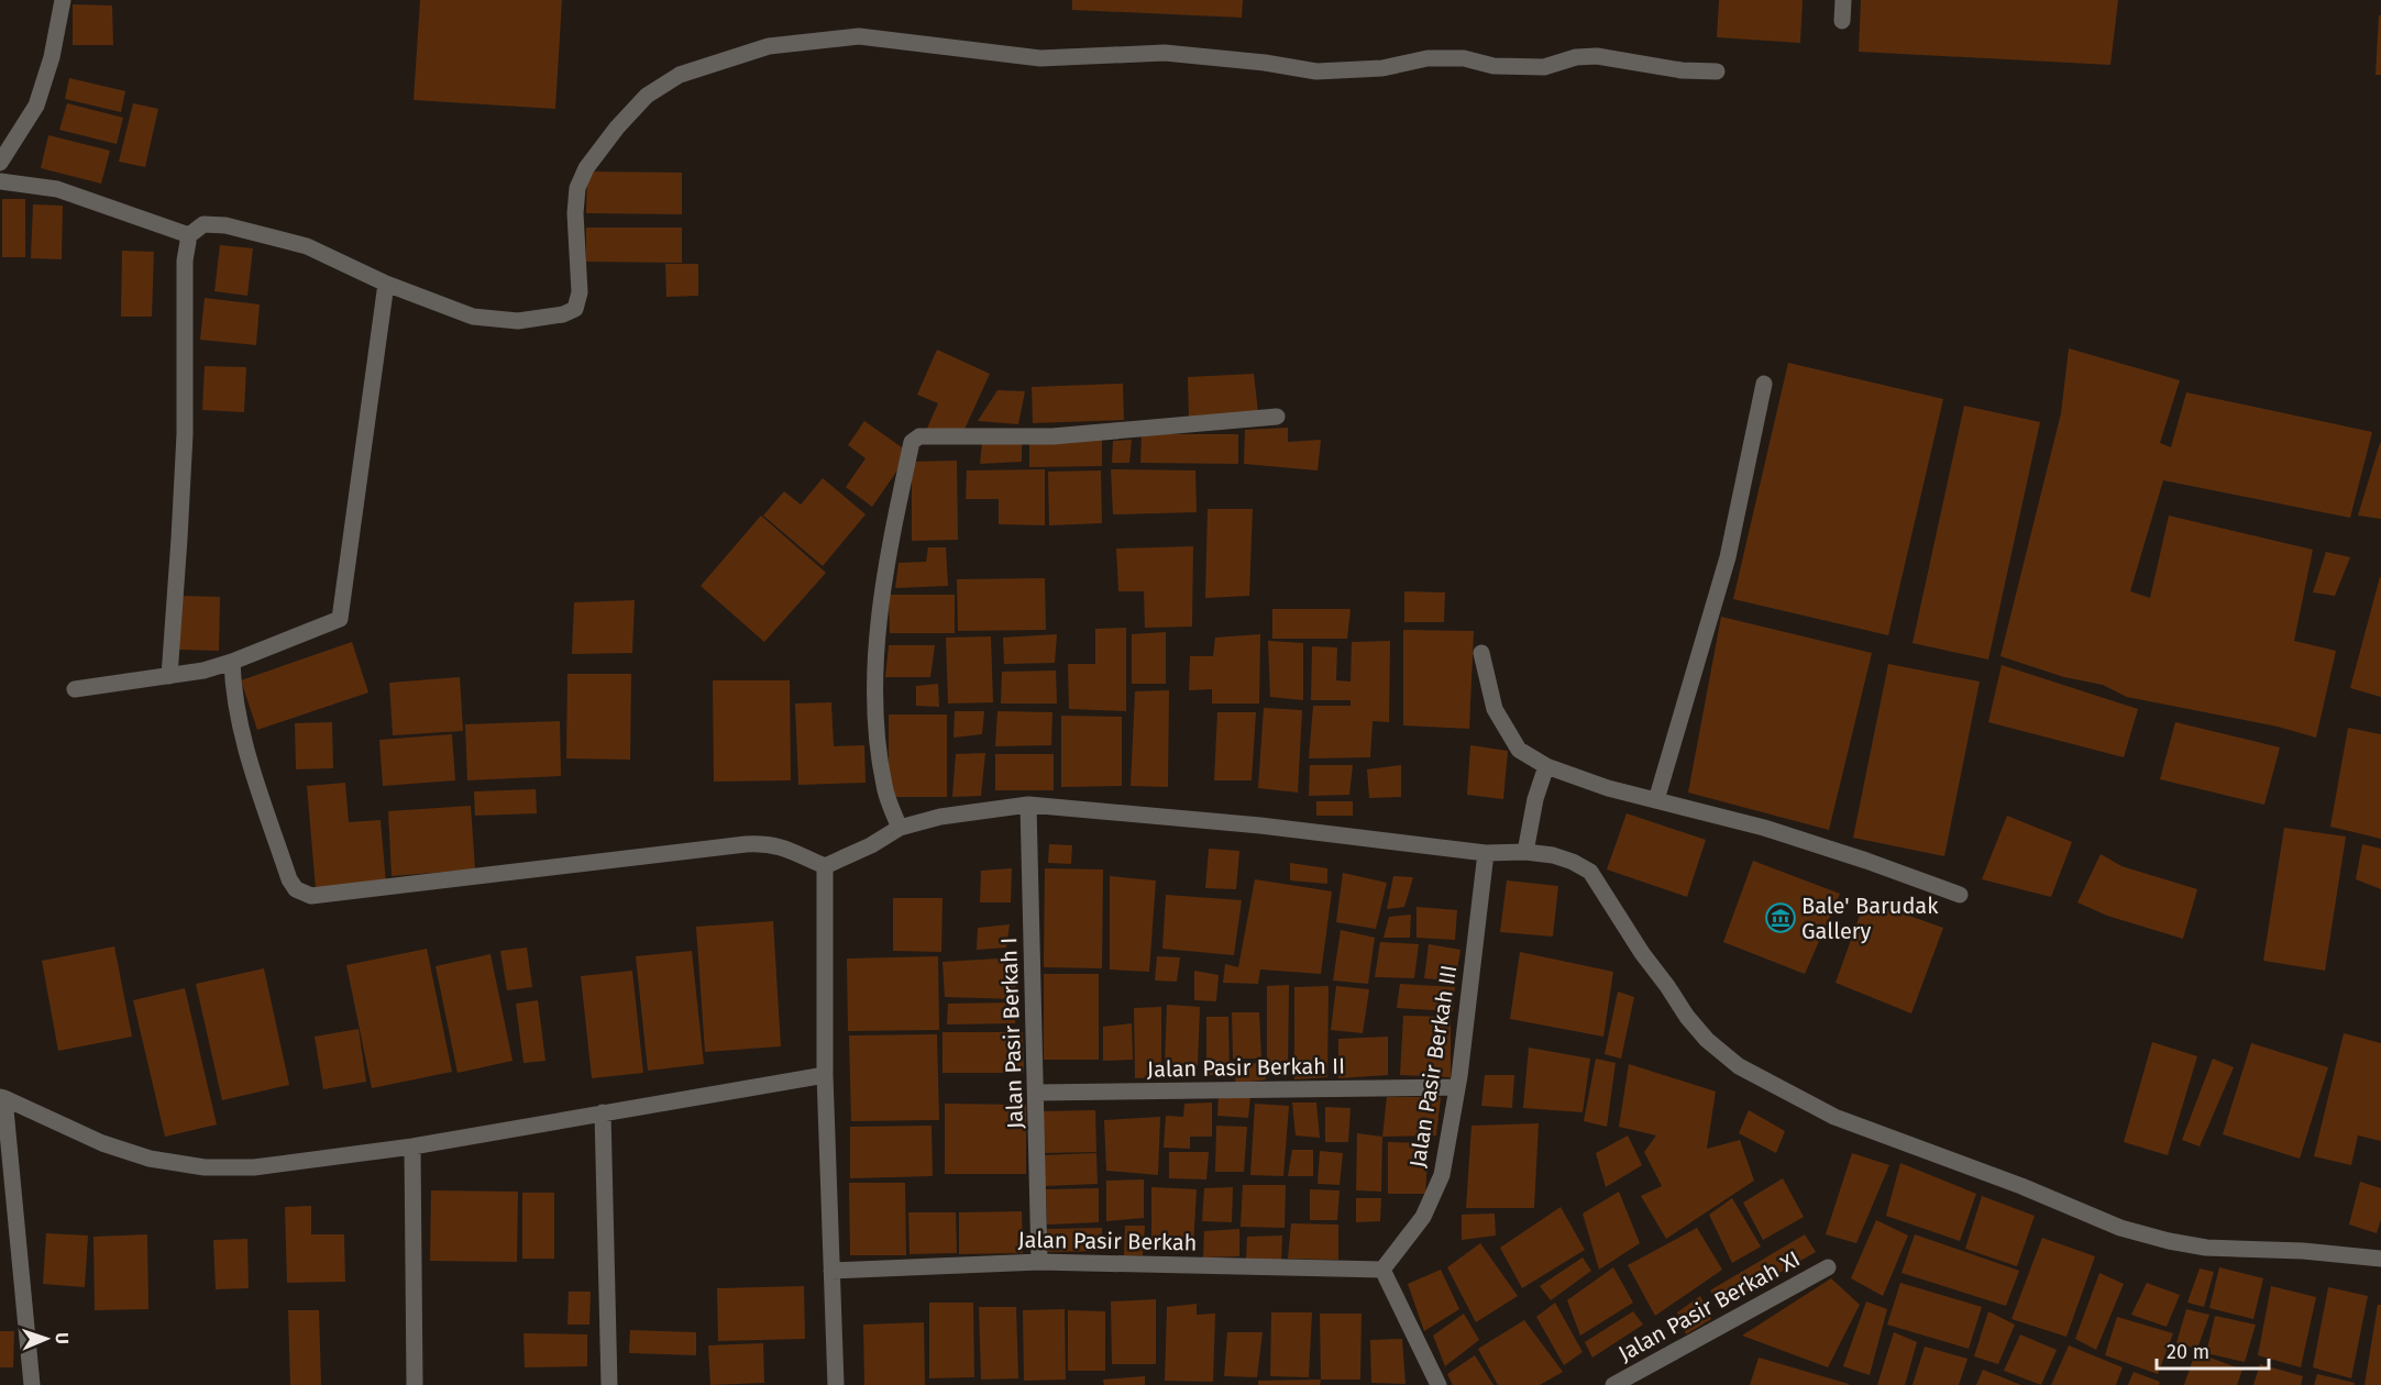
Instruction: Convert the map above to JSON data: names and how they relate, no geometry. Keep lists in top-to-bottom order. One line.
{"streets":{"street":["Jalan Pasir Berkah I","Jalan Pasir Berkah III","Jalan Pasir Berkah II","Jalan Pasir Berkah","Jalan Pasir Berkah XI"]},"crossings":[["Jalan Pasir Berkah I","Jalan Pasir Berkah II"],["Jalan Pasir Berkah I","Jalan Pasir Berkah"],["Jalan Pasir Berkah III","Jalan Pasir Berkah II"],["Jalan Pasir Berkah III","Jalan Pasir Berkah"]],"places":{"museum":["Bale' Barudak Gallery"]},"scale_bar":"20 m","north":"right"}
